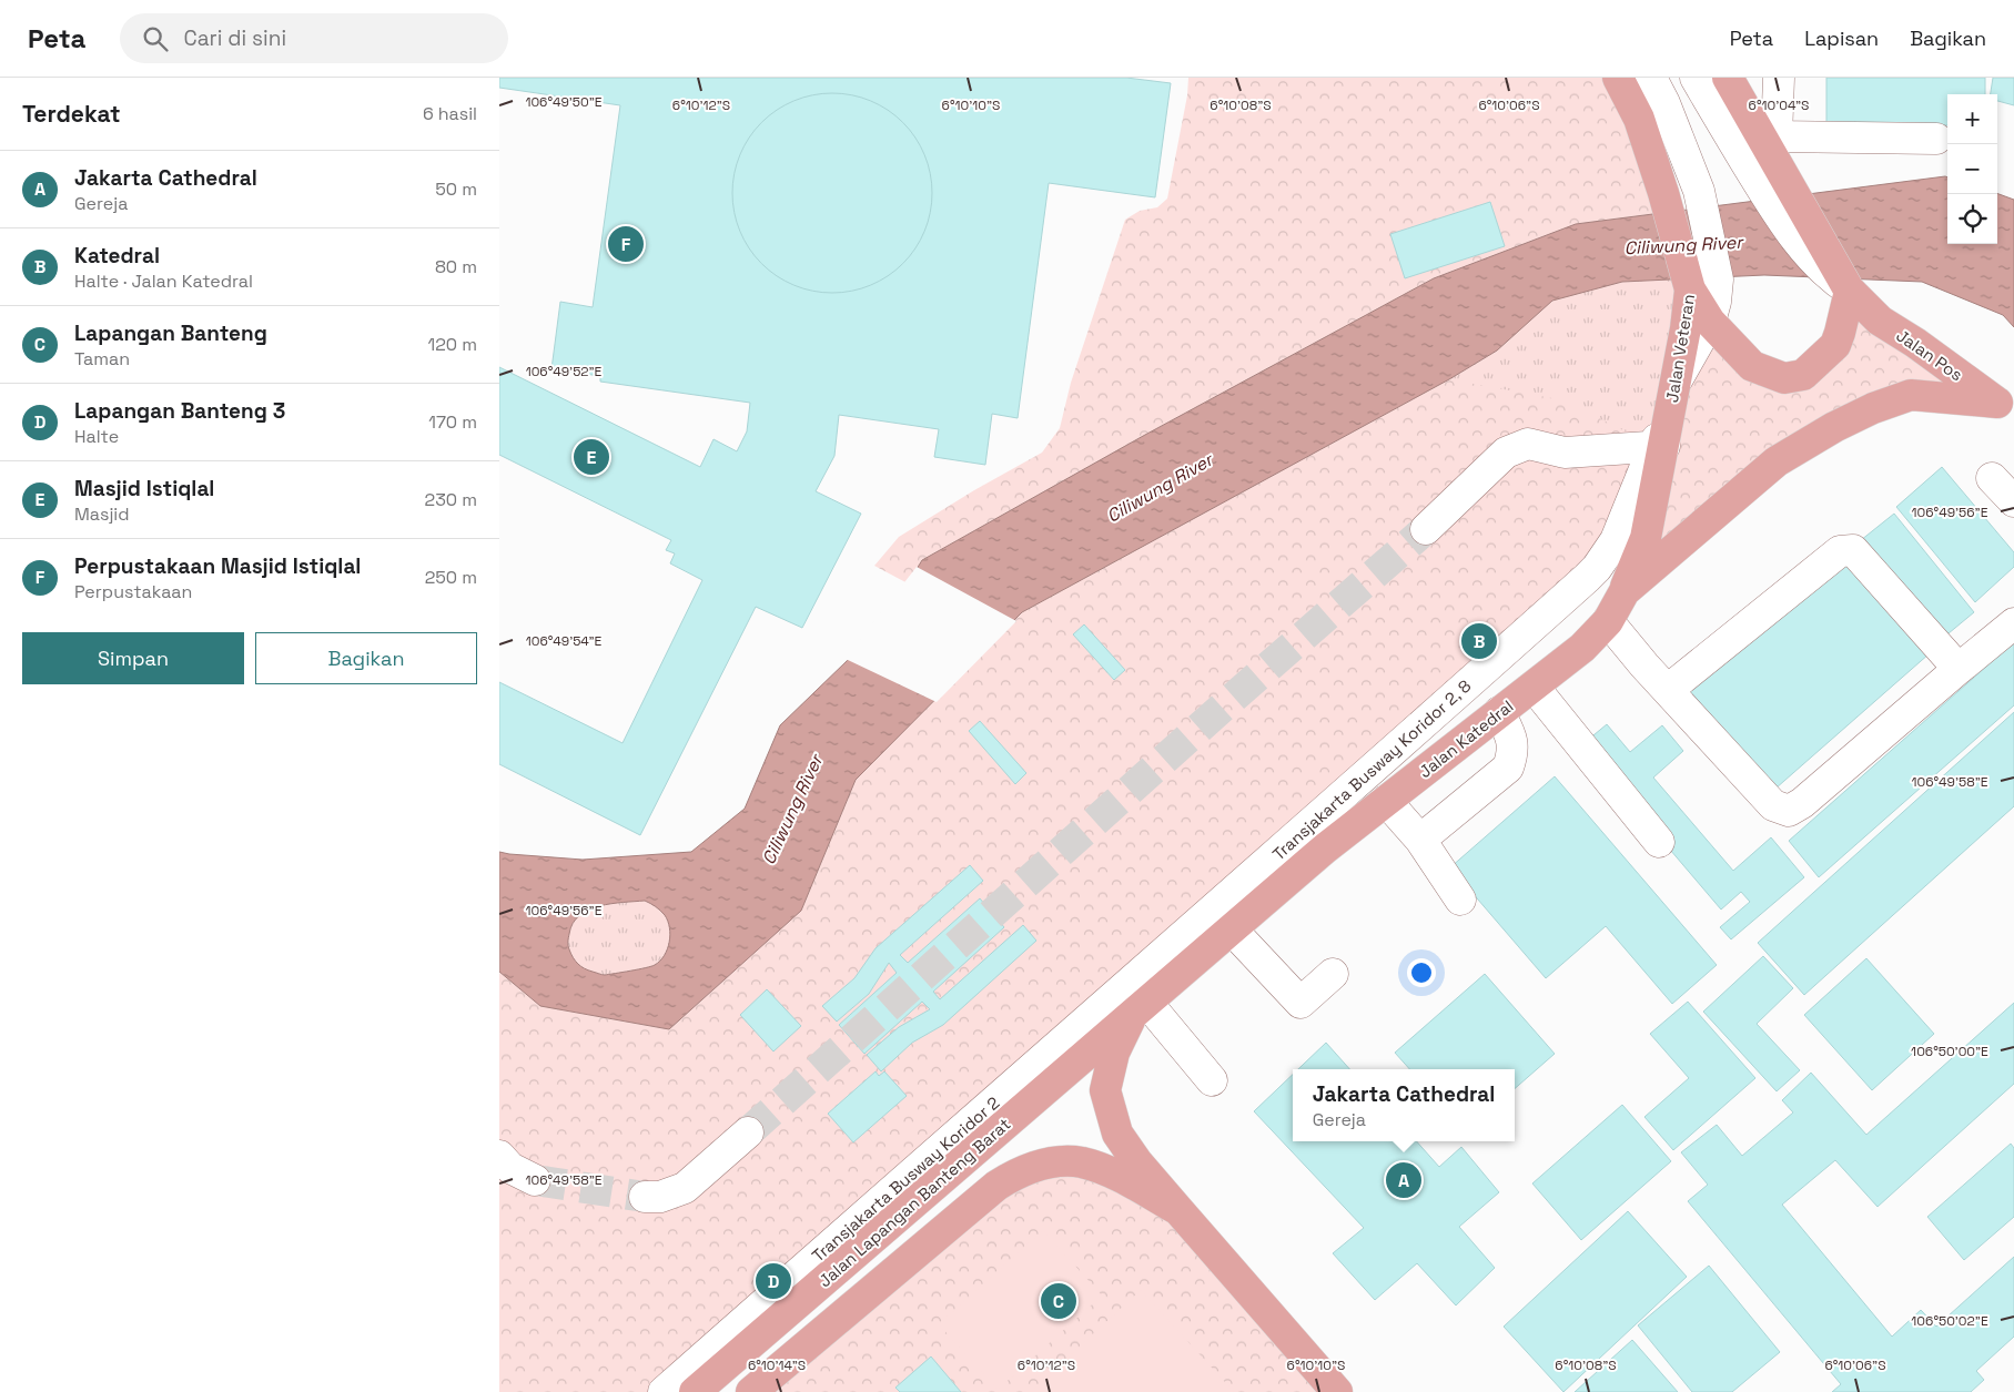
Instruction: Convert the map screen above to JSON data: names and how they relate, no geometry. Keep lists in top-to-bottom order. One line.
{"streets":{"main road":["Jalan Veteran","Jalan Pos","Jalan Katedral","Jalan Lapangan Banteng Barat"],"lane":["Transjakarta Busway Koridor 2, 8","Transjakarta Busway Koridor 2"]},"crossings":[["Jalan Veteran","Jalan Katedral"],["Jalan Veteran","Transjakarta Busway Koridor 2, 8"],["Jalan Pos","Jalan Katedral"],["Jalan Katedral","Jalan Lapangan Banteng Barat"],["Transjakarta Busway Koridor 2, 8","Transjakarta Busway Koridor 2"]],"water":["Ciliwung River"],"page":{"header":"Peta","search":"Cari di sini","nav":["Peta","Lapisan","Bagikan"],"heading":["Terdekat","6 hasil"],"map_buttons":["+","−"],"list":[{"mark":"A","name":"Jakarta Cathedral","note":"Gereja","value":"50 m"},{"mark":"B","name":"Katedral","note":"Halte · Jalan Katedral","value":"80 m"},{"mark":"C","name":"Lapangan Banteng","note":"Taman","value":"120 m"},{"mark":"D","name":"Lapangan Banteng 3","note":"Halte","value":"170 m"},{"mark":"E","name":"Masjid Istiqlal","note":"Masjid","value":"230 m"},{"mark":"F","name":"Perpustakaan Masjid Istiqlal","note":"Perpustakaan","value":"250 m"}],"pins":["F","E","B","A","D","C"],"buttons":["Simpan","Bagikan"],"popup":["Jakarta Cathedral","Gereja"]},"coordinates":["106°49'50\"E","6°10'12\"S","6°10'10\"S","6°10'08\"S","6°10'06\"S","6°10'04\"S","106°49'52\"E","106°49'56\"E","106°49'54\"E","106°49'58\"E","106°50'00\"E","106°50'02\"E","6°10'14\"S"]}
